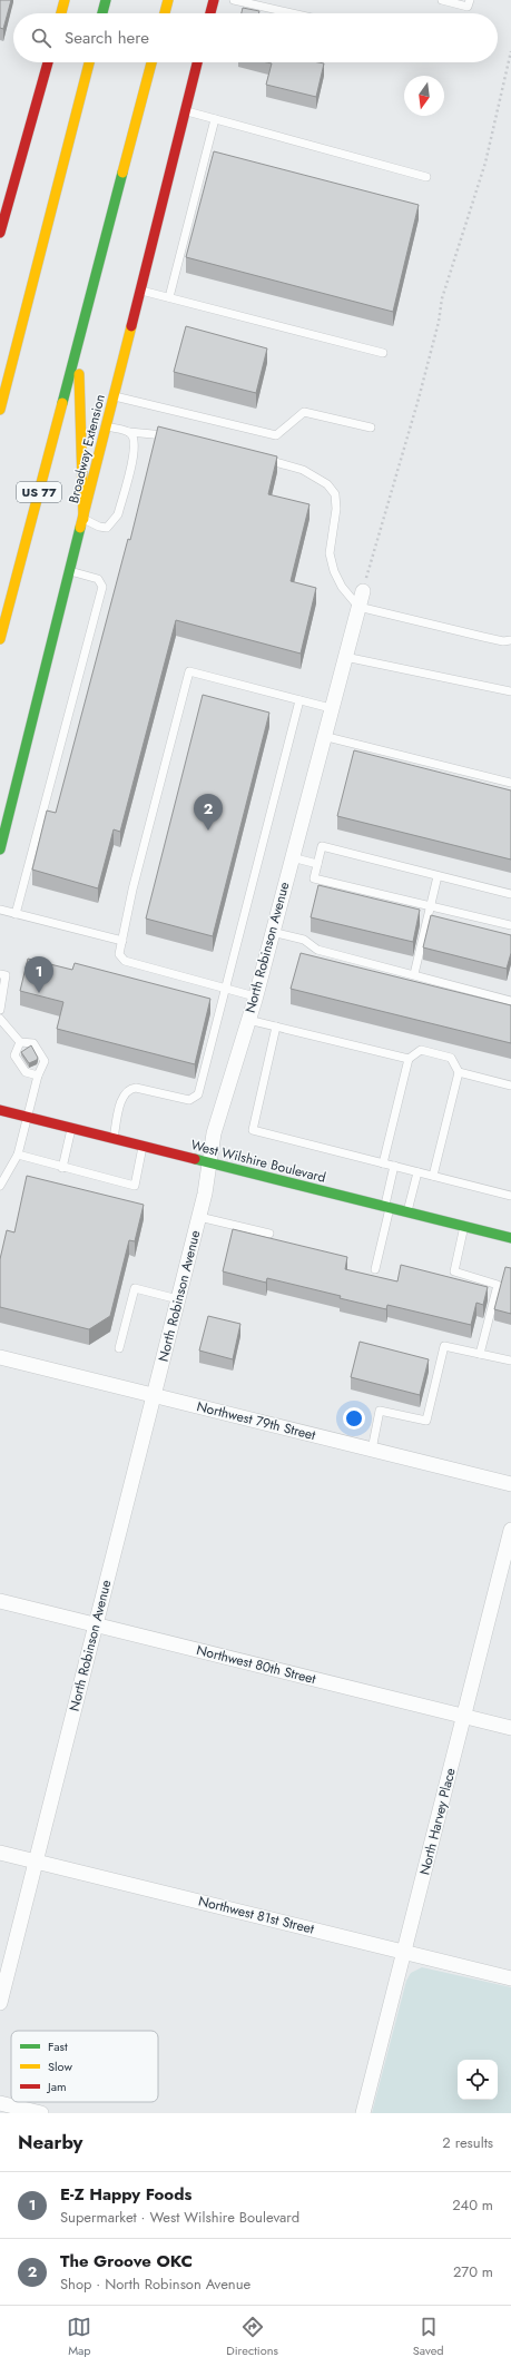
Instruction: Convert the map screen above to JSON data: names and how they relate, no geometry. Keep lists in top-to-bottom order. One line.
{"streets":{"main road":["Broadway Extension","US 77","West Wilshire Boulevard"],"street":["North Robinson Avenue","Northwest 79th Street","Northwest 80th Street","North Harvey Place","Northwest 81st Street"]},"crossings":[["North Robinson Avenue","West Wilshire Boulevard"],["North Robinson Avenue","Northwest 79th Street"],["North Robinson Avenue","Northwest 80th Street"],["North Robinson Avenue","Northwest 81st Street"],["Northwest 80th Street","North Harvey Place"],["North Harvey Place","Northwest 81st Street"]],"legend":["Fast","Slow","Jam"],"north":"bottom","page":{"search":"Search here","pins":["2","1"],"heading":["Nearby","2 results"],"list":[{"mark":"1","name":"E-Z Happy Foods","note":"Supermarket · West Wilshire Boulevard","value":"240 m"},{"mark":"2","name":"The Groove OKC","note":"Shop · North Robinson Avenue","value":"270 m"}],"nav":["Map","Directions","Saved"]}}
